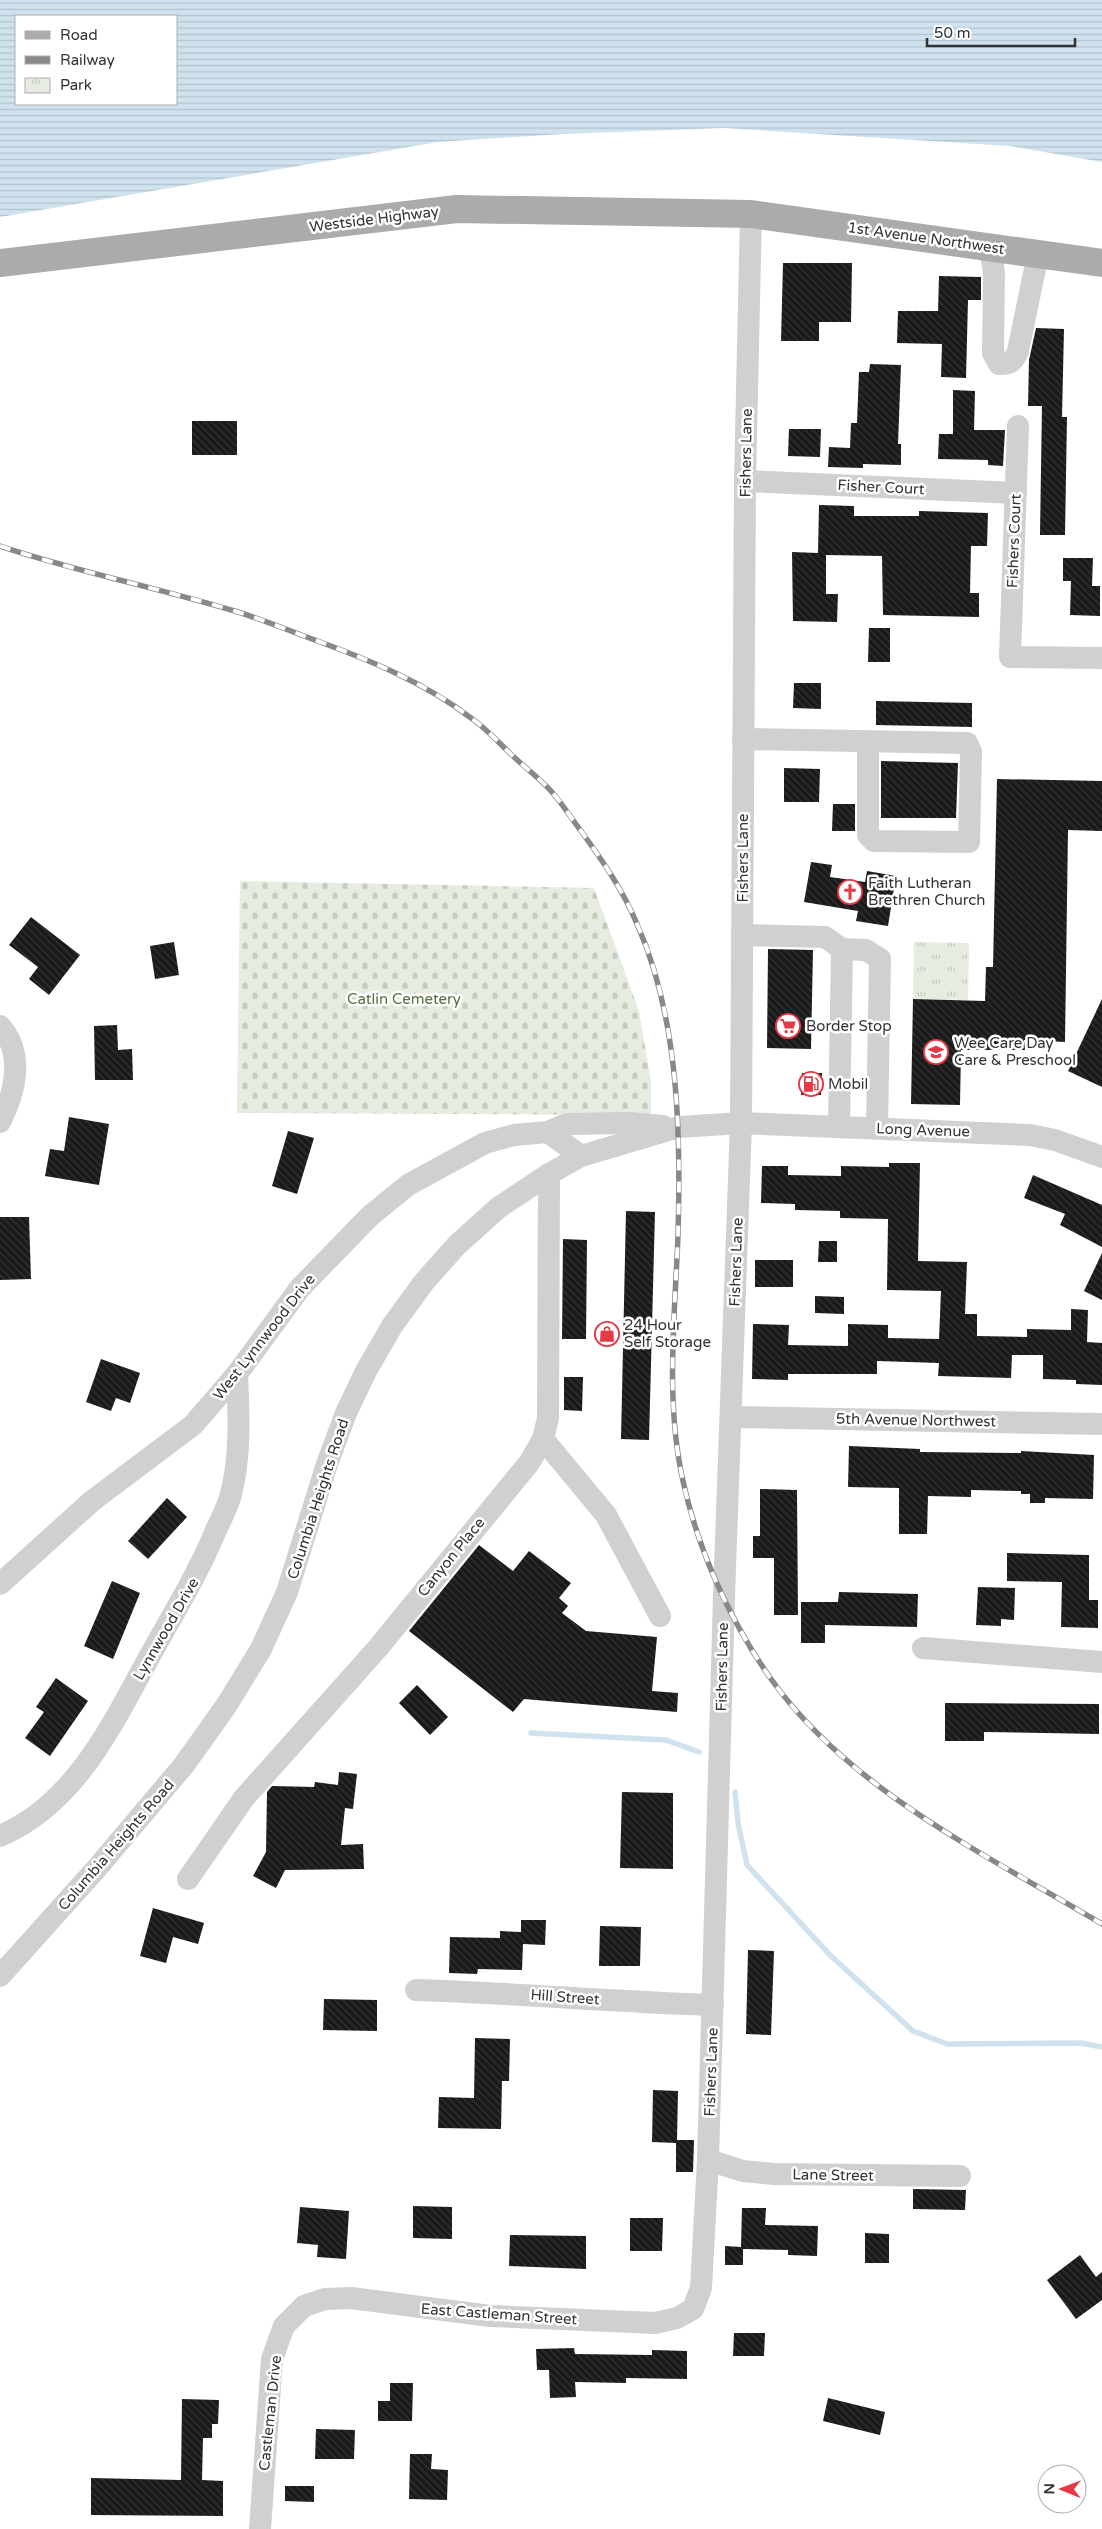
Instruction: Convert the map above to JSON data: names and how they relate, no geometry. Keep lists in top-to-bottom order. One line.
{"streets":{"main road":["Westside Highway","1st Avenue Northwest"],"street":["Fishers Lane","Fisher Court","Fishers Court","Long Avenue","West Lynnwood Drive","5th Avenue Northwest","Columbia Heights Road","Canyon Place","Lynnwood Drive","Hill Street","Lane Street","East Castleman Street","Castleman Drive"]},"crossings":[["Westside Highway","1st Avenue Northwest"],["Westside Highway","Fishers Lane"],["1st Avenue Northwest","Fishers Lane"],["Fishers Lane","Fisher Court"],["Fishers Lane","Long Avenue"],["Fishers Lane","5th Avenue Northwest"],["Fishers Lane","Columbia Heights Road"],["Fishers Lane","Hill Street"],["Fishers Lane","Lane Street"],["Fishers Lane","East Castleman Street"],["Fisher Court","Fishers Court"],["Long Avenue","Columbia Heights Road"],["West Lynnwood Drive","Columbia Heights Road"],["West Lynnwood Drive","Lynnwood Drive"],["Columbia Heights Road","Canyon Place"],["East Castleman Street","Castleman Drive"]],"parks":["Catlin Cemetery"],"places":{"church":["Faith Lutheran Brethren Church"],"supermarket":["Border Stop"],"school or university":["Wee Care Day Care & Preschool"],"fuel station":["Mobil"],"shop":["24 Hour Self Storage"]},"legend":["Road","Railway","Park"],"scale_bar":"50 m","north":"left"}
